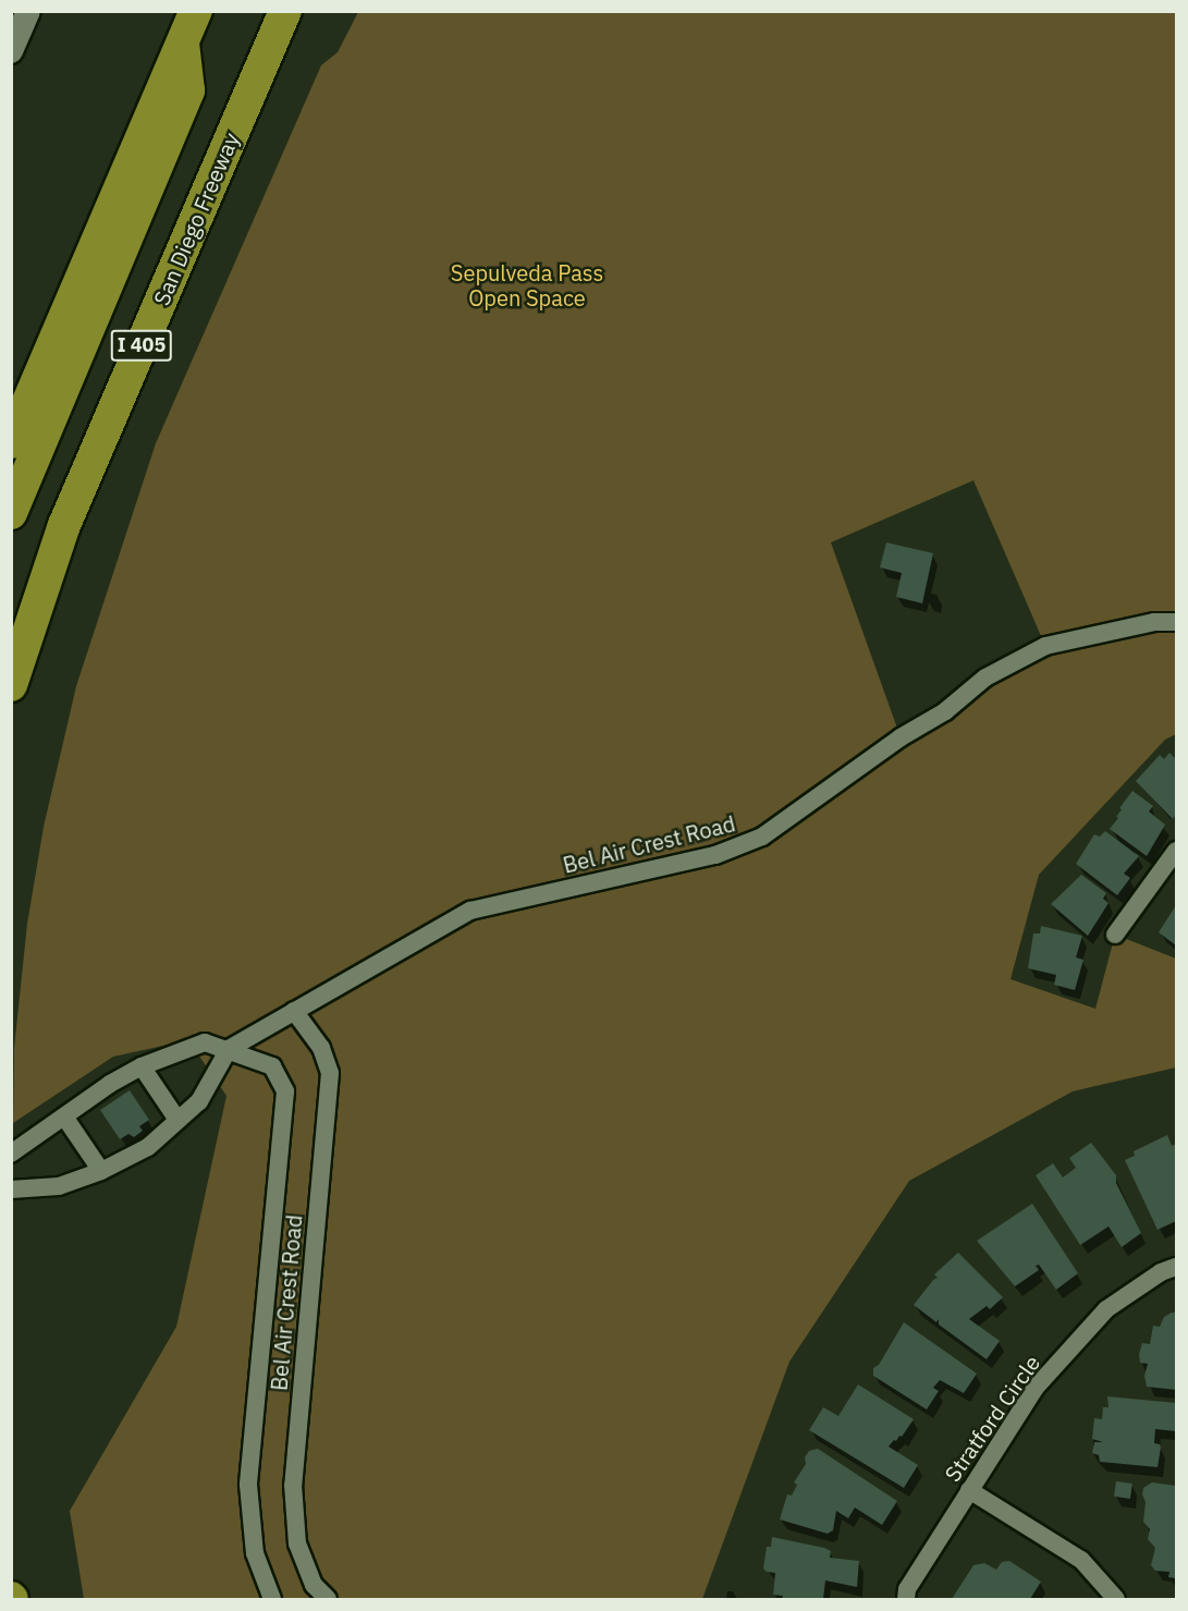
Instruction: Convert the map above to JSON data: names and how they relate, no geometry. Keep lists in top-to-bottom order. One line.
{"streets":{"highway":["San Diego Freeway","I 405"],"street":["Bel Air Crest Road","Stratford Circle"]},"parks":["Sepulveda Pass Open Space"]}
